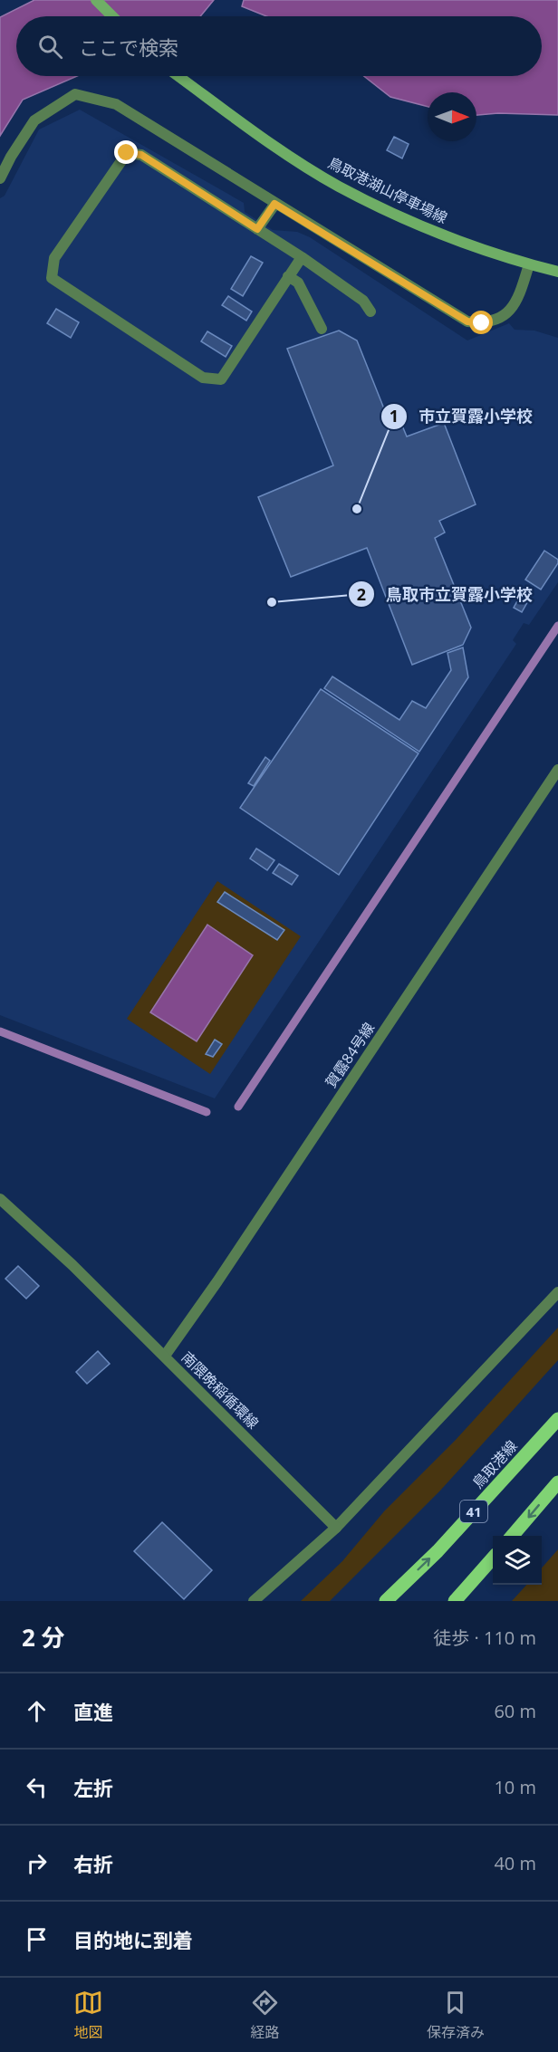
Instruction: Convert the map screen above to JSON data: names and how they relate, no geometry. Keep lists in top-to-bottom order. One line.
{"streets":{"main road":["鳥取港湖山停車場線","鳥取港線","41"],"street":["賀露84号線","南隈晩稲循環線"]},"crossings":[["賀露84号線","南隈晩稲循環線"]],"places":["市立賀露小学校","鳥取市立賀露小学校"],"north":"right","page":{"search":"ここで検索","heading":["2 分","徒歩 · 110 m"],"list":[["直進","60 m"],["左折","10 m"],["右折","40 m"],"目的地に到着"],"nav":["地図","経路","保存済み"]}}
